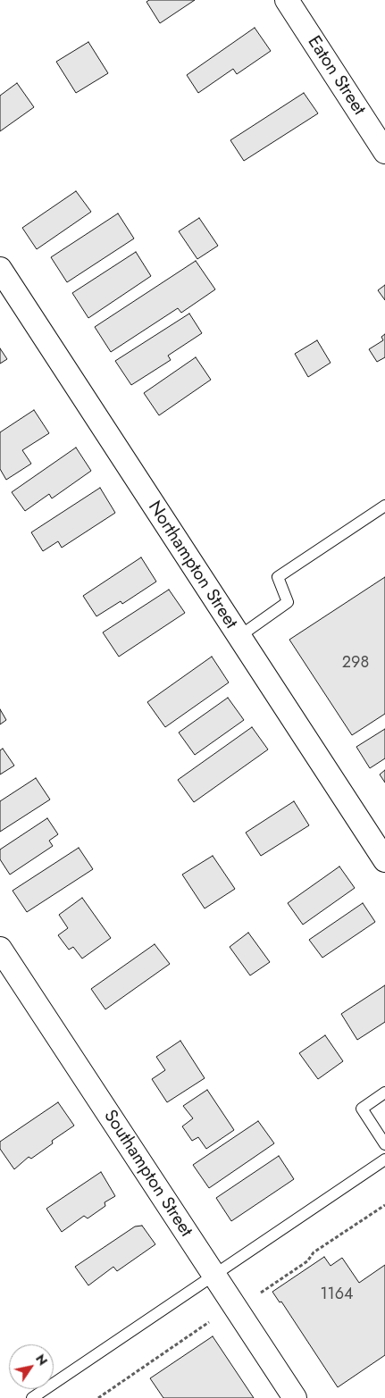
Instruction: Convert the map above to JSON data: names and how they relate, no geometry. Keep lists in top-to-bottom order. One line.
{"streets":{"street":["Eaton Street","Northampton Street","Southampton Street"]},"house_numbers":["298","1164"],"north":"top right"}
